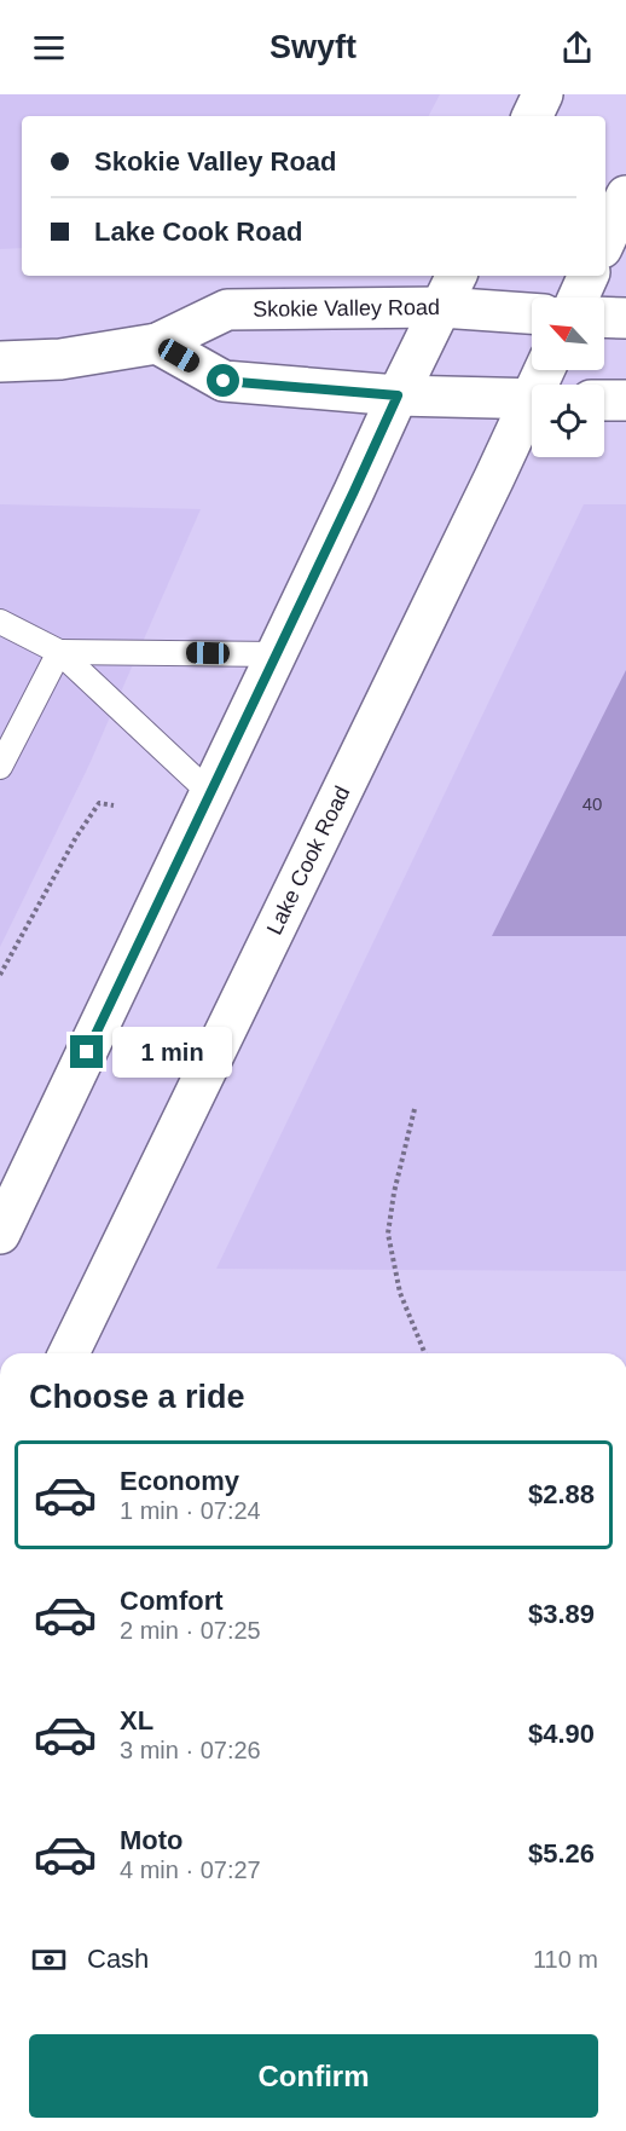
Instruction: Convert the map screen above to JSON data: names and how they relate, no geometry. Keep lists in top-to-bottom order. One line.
{"streets":{"main road":["Skokie Valley Road","Lake Cook Road"]},"house_numbers":["40"],"north":"top left","page":{"header":"Swyft","banner":["Skokie Valley Road","Lake Cook Road"],"bubble":"1 min","heading":"Choose a ride","list":[{"name":"Economy","note":"1 min · 07:24","value":"$2.88"},{"name":"Comfort","note":"2 min · 07:25","value":"$3.89"},{"name":"XL","note":"3 min · 07:26","value":"$4.90"},{"name":"Moto","note":"4 min · 07:27","value":"$5.26"}],"pay":["Cash","110 m"],"buttons":"Confirm"}}
